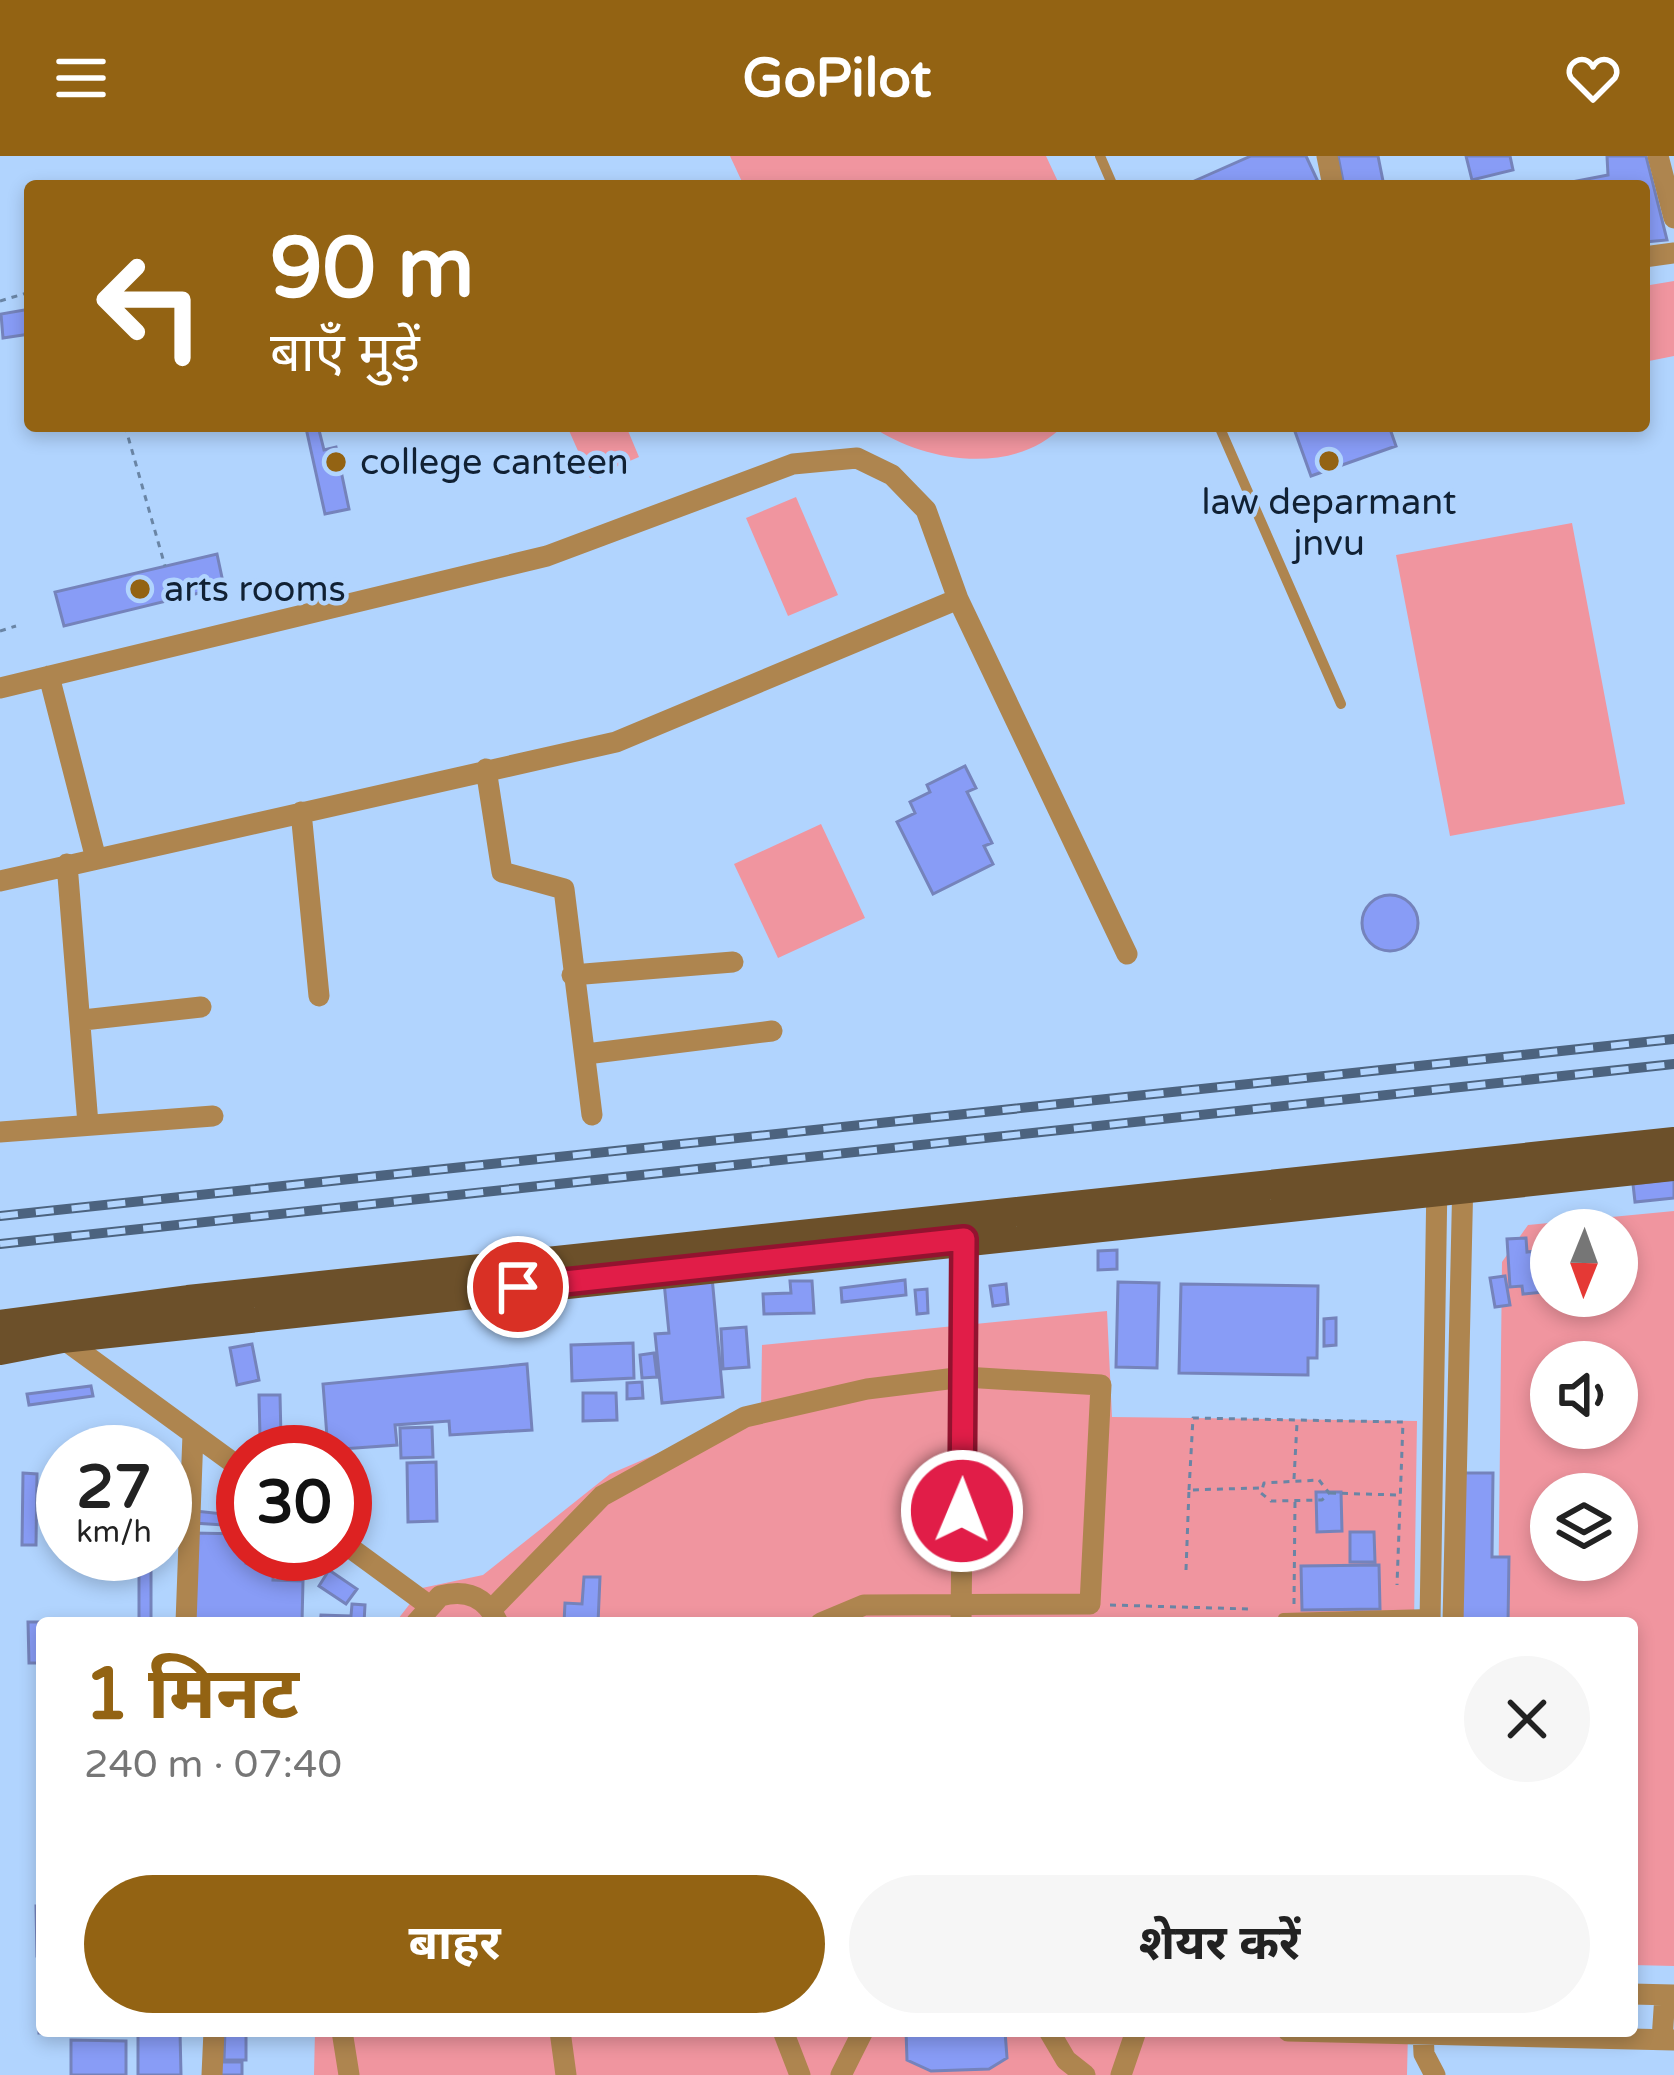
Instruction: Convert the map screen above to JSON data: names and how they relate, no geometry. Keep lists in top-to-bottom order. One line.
{"places":["law deparmant jnvu","college canteen","arts rooms"],"north":"bottom","page":{"header":"GoPilot","turn":["90 m","बाएँ मुड़ें"],"speed":"27 km/h","limit":"30","heading":["1 मिनट","240 m · 07:40"],"buttons":["बाहर","शेयर करें"]}}
